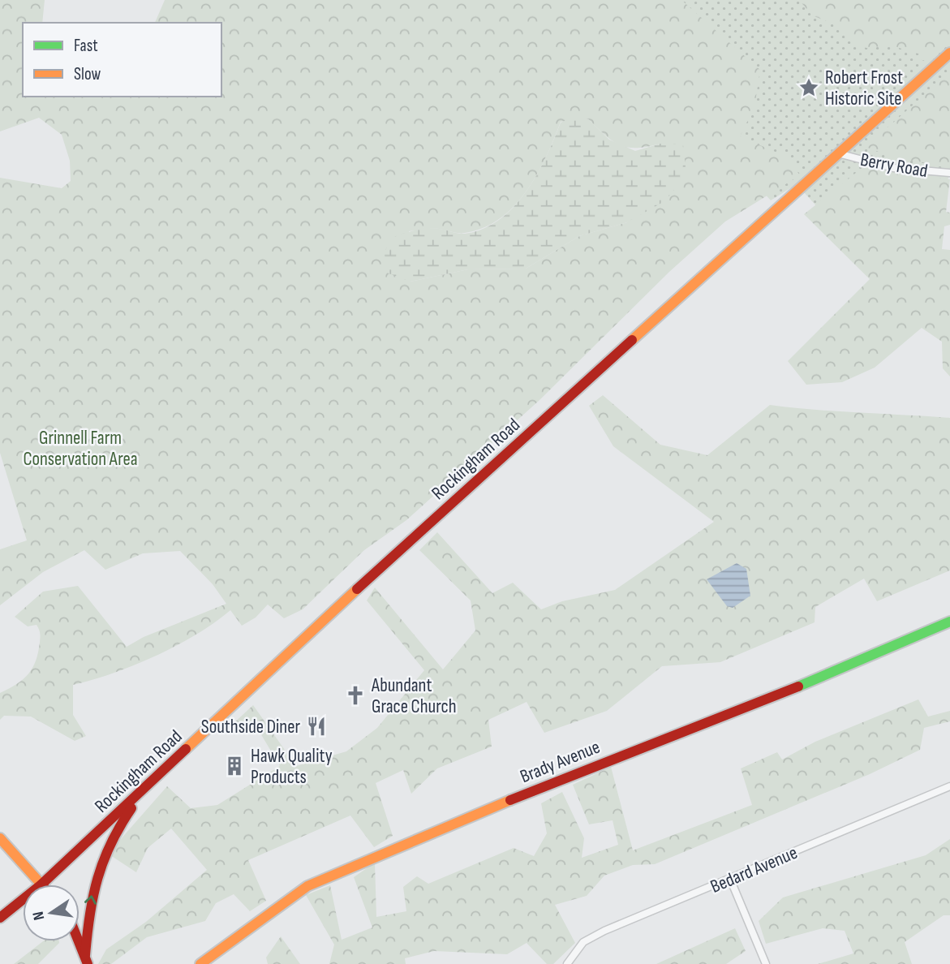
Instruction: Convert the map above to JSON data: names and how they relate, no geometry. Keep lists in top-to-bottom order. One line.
{"streets":{"main road":["Rockingham Road","Brady Avenue"],"street":["Berry Road","Bedard Avenue"]},"crossings":[["Berry Road","Rockingham Road"]],"parks":["Grinnell Farm Conservation Area"],"places":{"place":["Robert Frost Historic Site"],"church":["Abundant Grace Church"],"restaurant":["Southside Diner"],"building":["Hawk Quality Products"]},"legend":["Fast","Slow"],"north":"left"}
